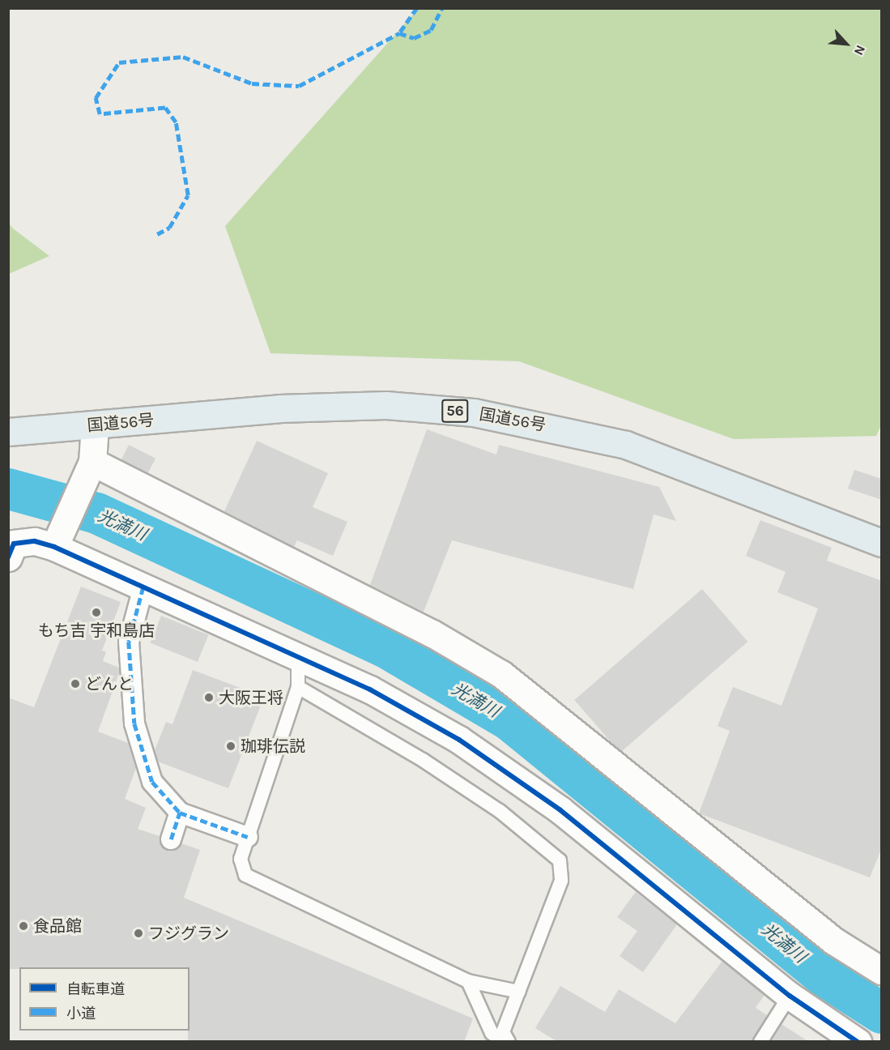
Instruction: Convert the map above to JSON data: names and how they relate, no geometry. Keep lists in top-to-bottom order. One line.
{"streets":{"highway":["56","国道56号"]},"water":["光満川"],"places":["もち吉 宇和島店","どんと","大阪王将","珈琲伝説","食品館","フジグラン"],"legend":["自転車道","小道"],"north":"bottom right"}
